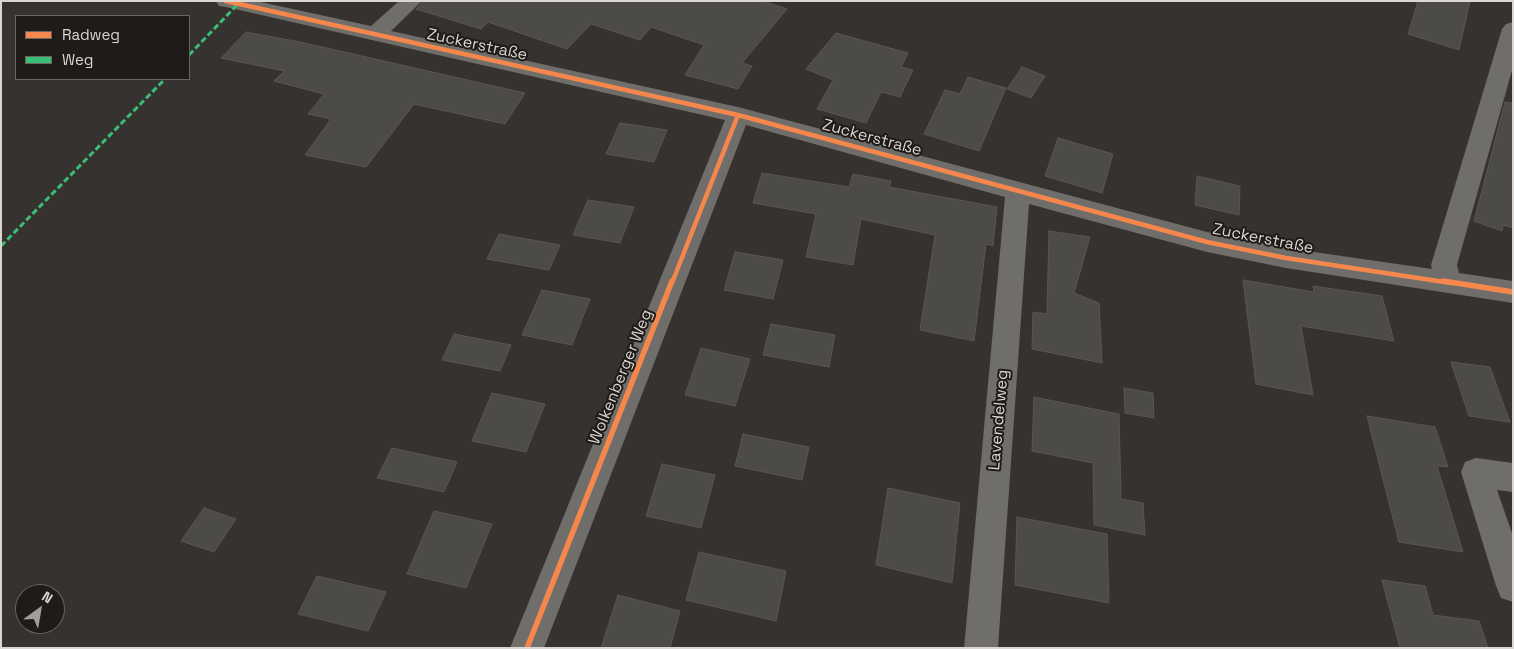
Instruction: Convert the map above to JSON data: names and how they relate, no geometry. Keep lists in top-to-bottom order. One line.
{"streets":{"street":["Zuckerstraße","Wolkenberger Weg","Lavendelweg"]},"crossings":[["Zuckerstraße","Wolkenberger Weg"],["Zuckerstraße","Lavendelweg"]],"legend":["Radweg","Weg"],"north":"top right"}
